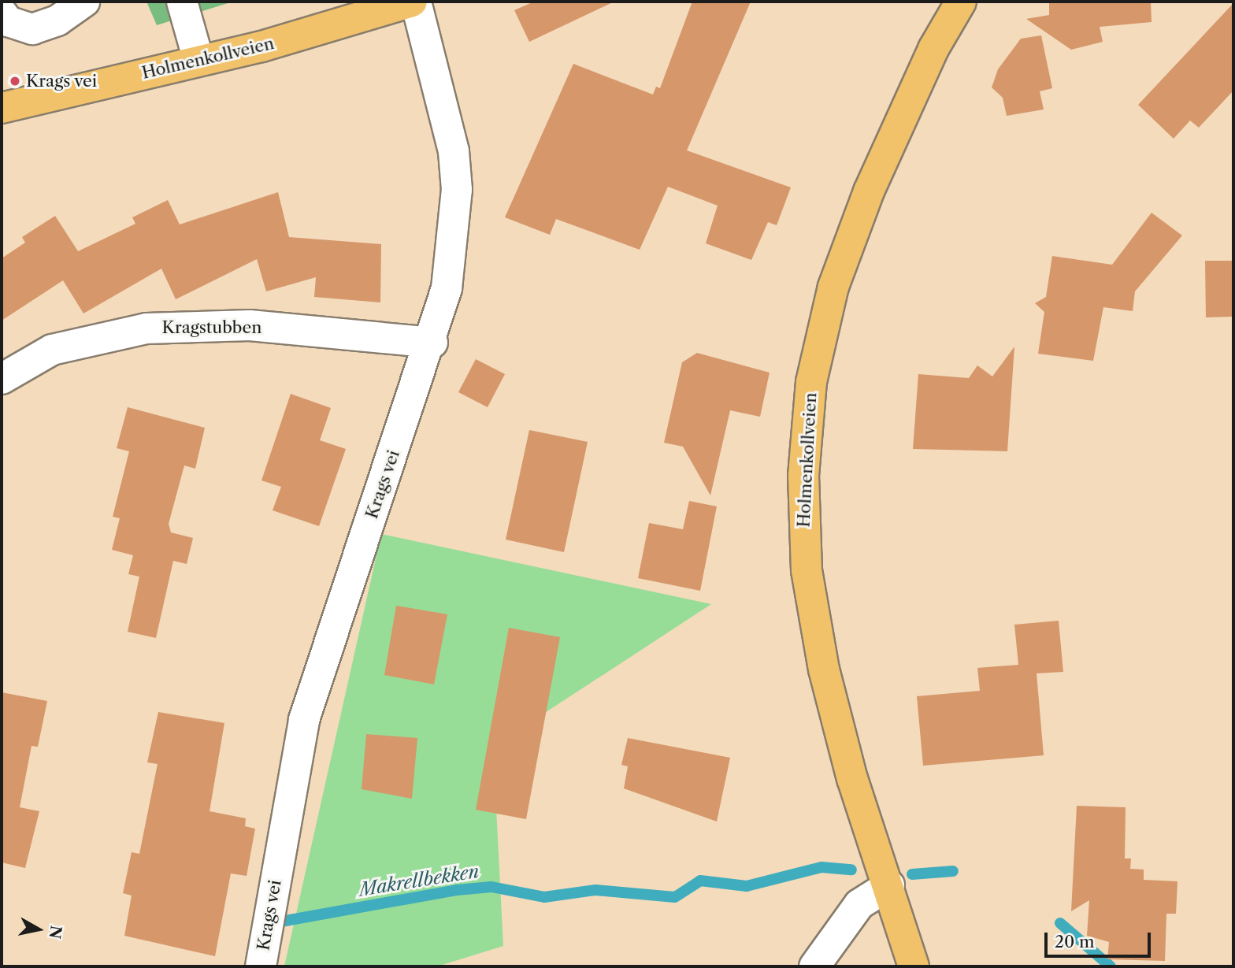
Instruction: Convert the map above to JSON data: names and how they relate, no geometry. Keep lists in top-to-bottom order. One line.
{"streets":{"main road":["Holmenkollveien"],"street":["Kragstubben","Krags vei"]},"crossings":[["Holmenkollveien","Krags vei"],["Kragstubben","Krags vei"]],"water":["Makrellbekken"],"places":["Krags vei"],"scale_bar":"20 m","north":"right"}
